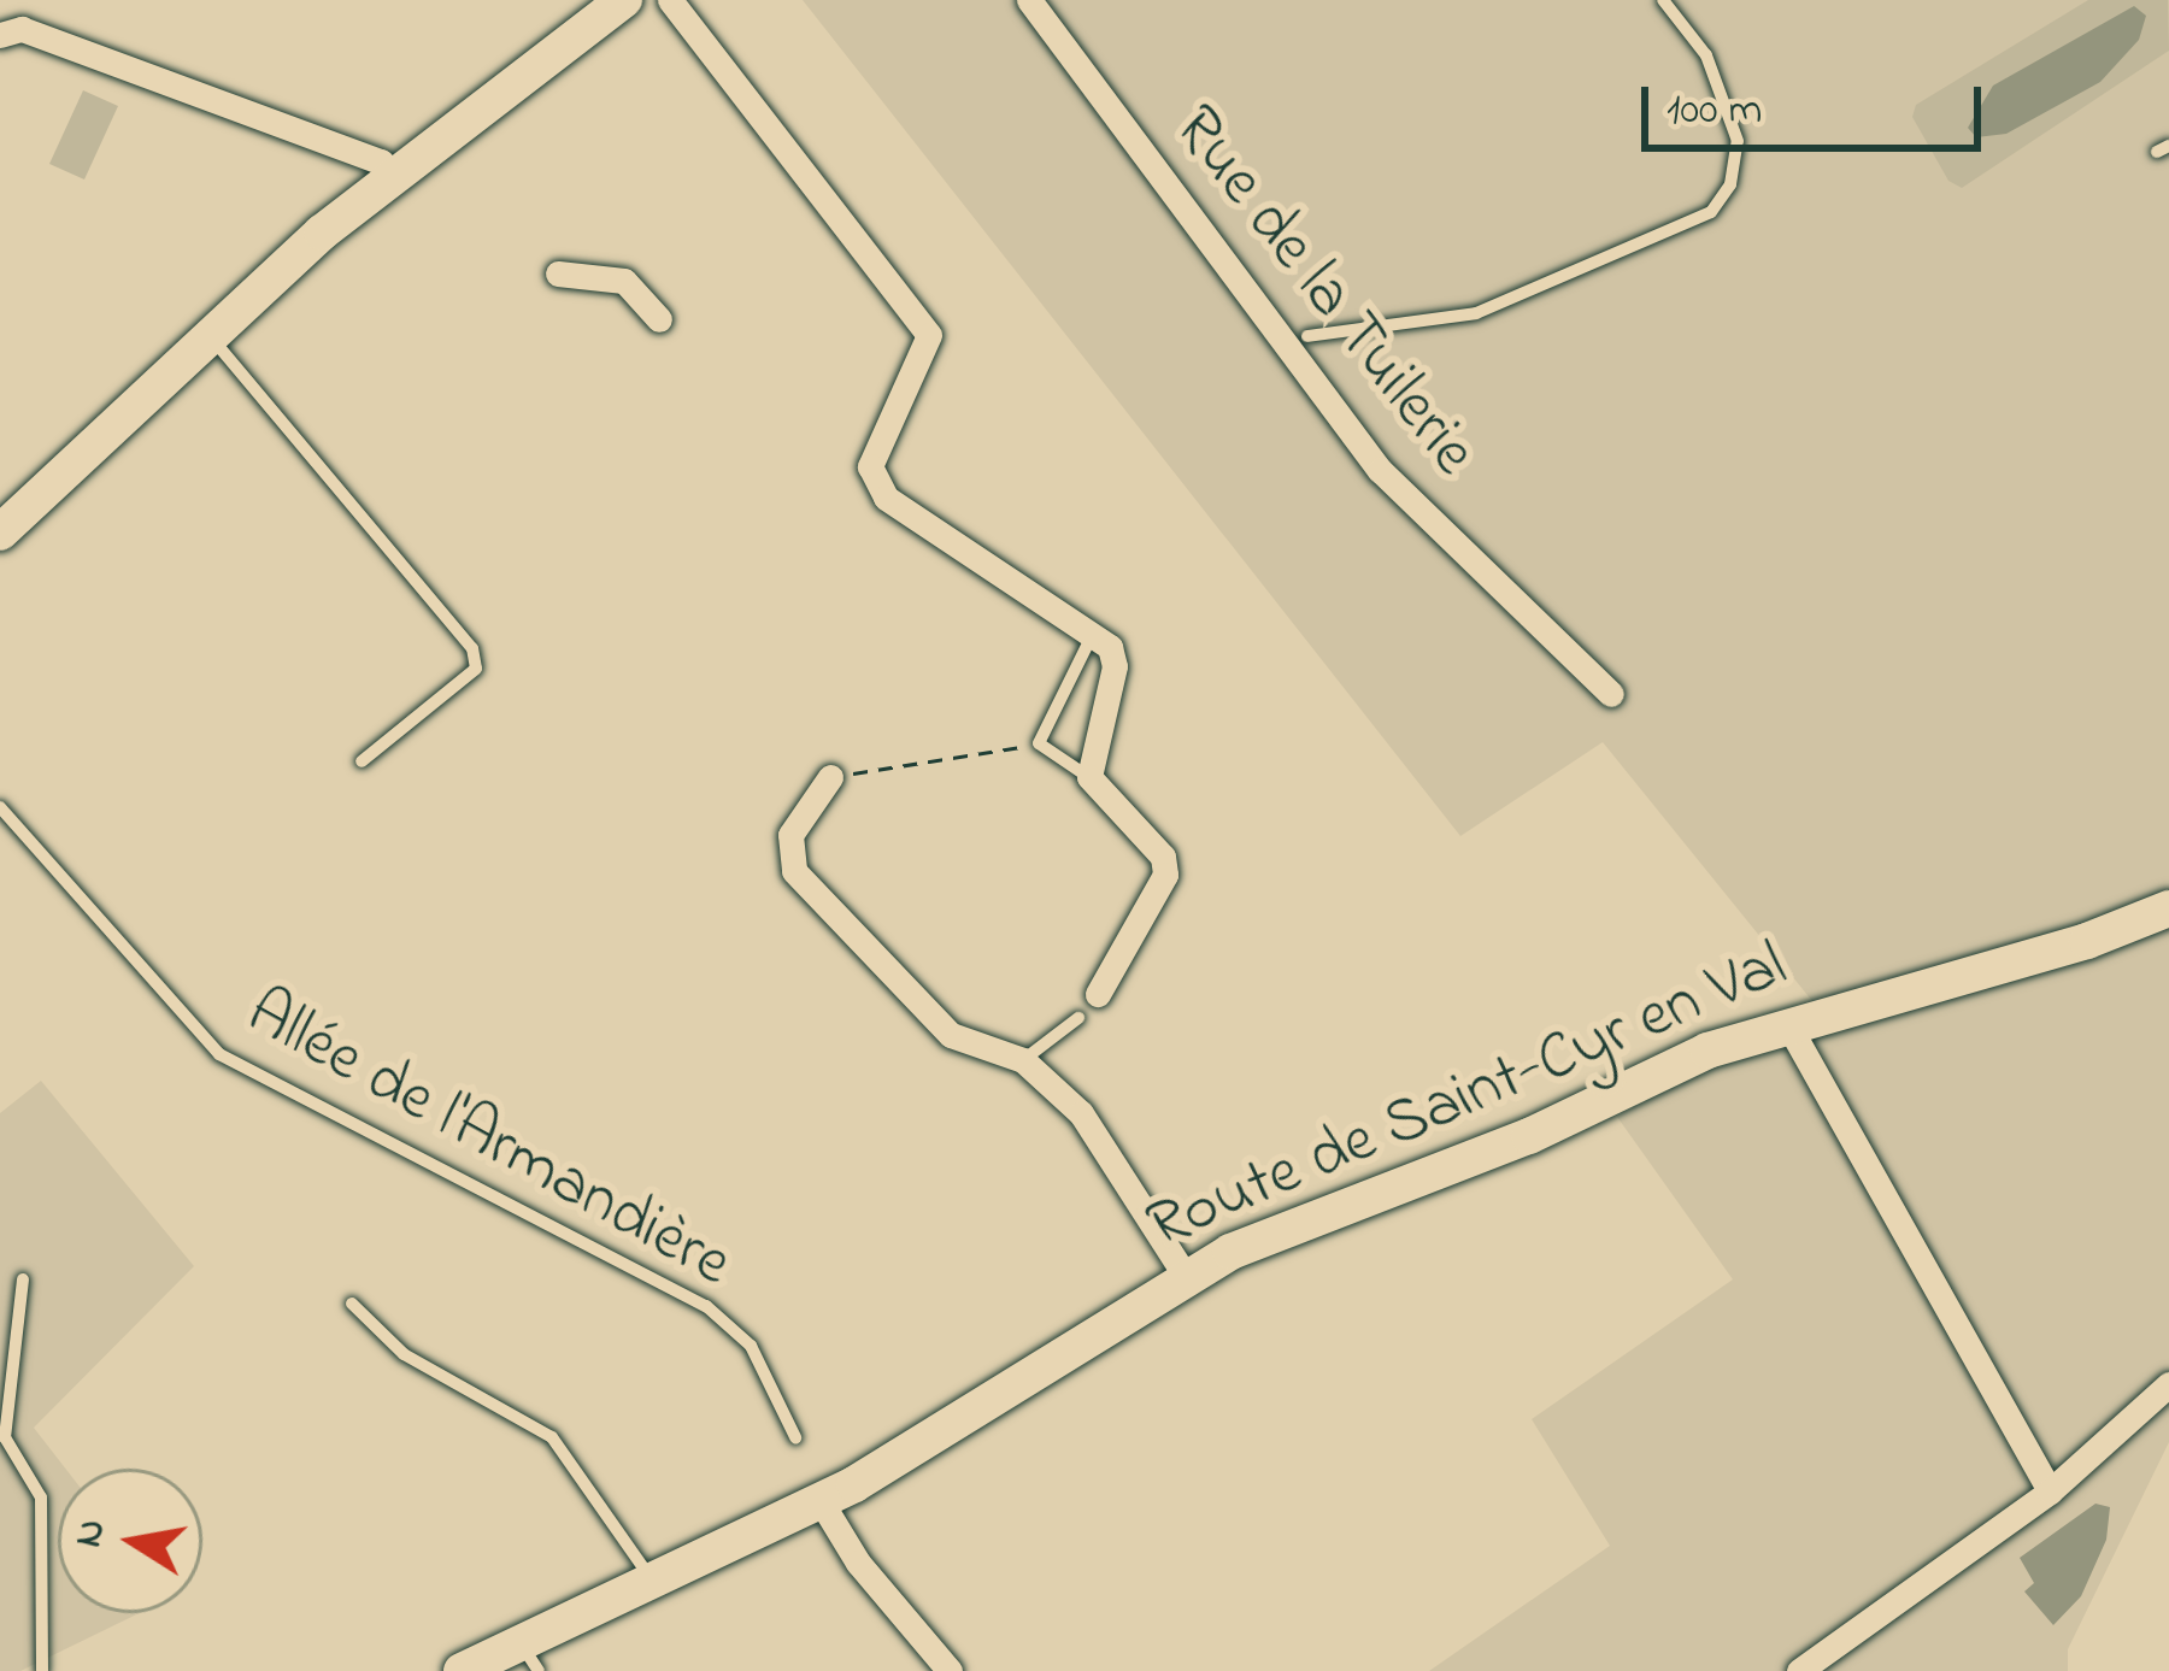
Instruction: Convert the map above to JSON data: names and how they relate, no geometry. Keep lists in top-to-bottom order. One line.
{"streets":{"street":["Rue de la Tuilerie","Route de Saint-Cyr en Val"],"lane":["Allée de l'Armandière"]},"scale_bar":"100 m","north":"left"}
